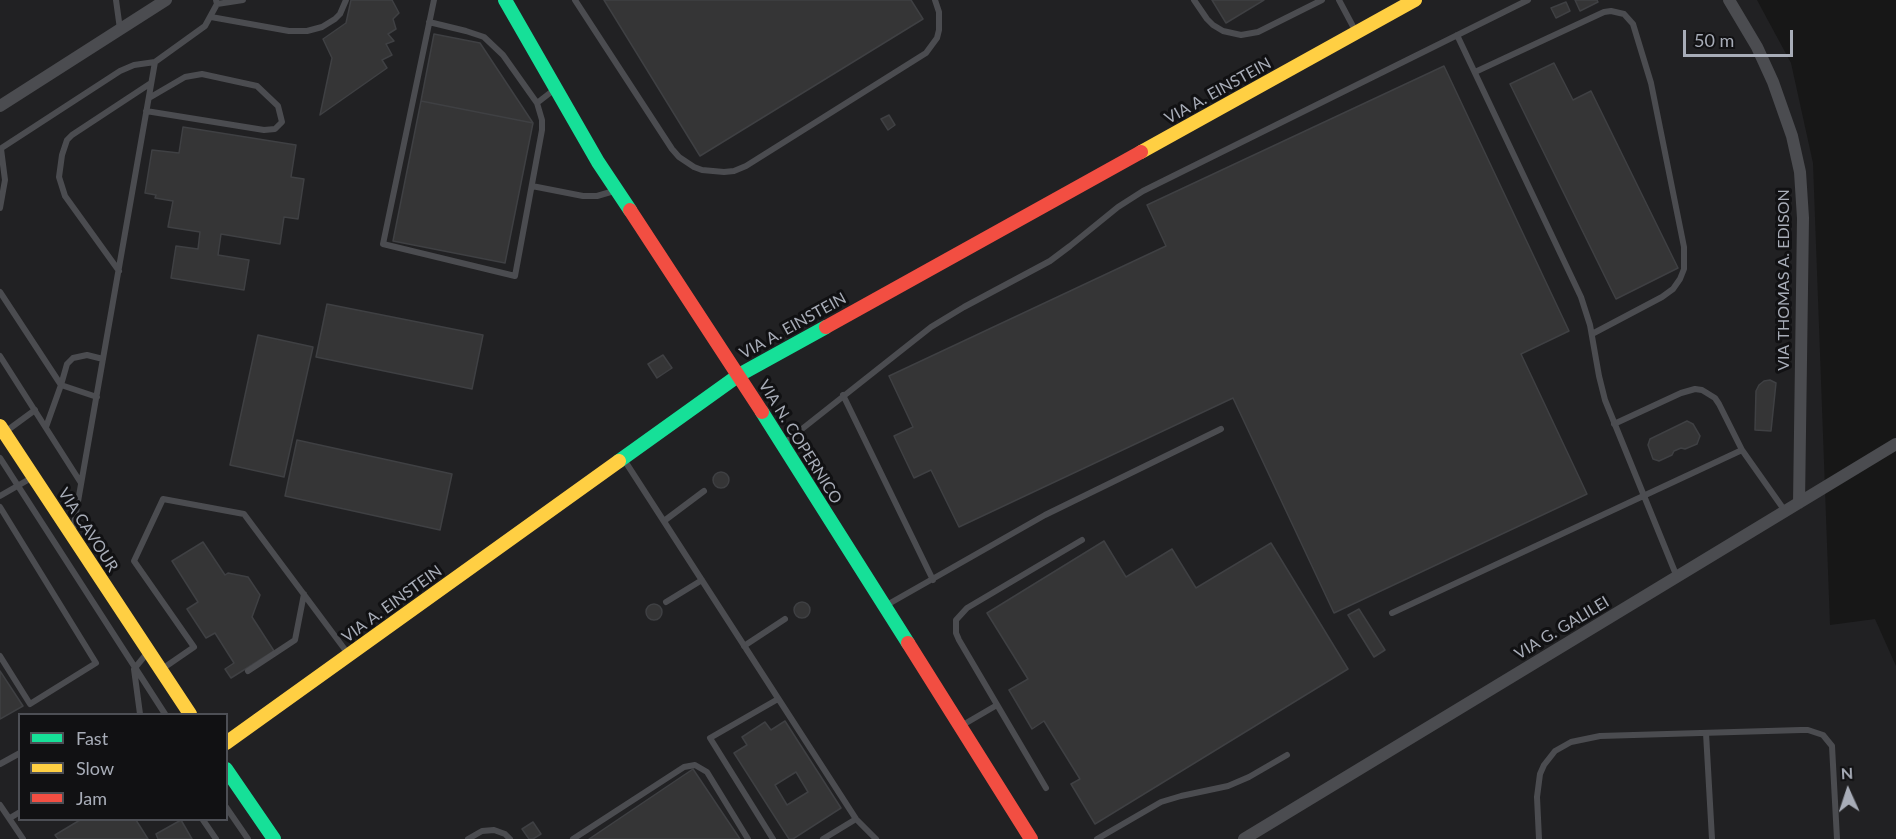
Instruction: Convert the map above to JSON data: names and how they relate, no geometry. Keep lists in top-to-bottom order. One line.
{"streets":{"street":["VIA A. EINSTEIN","VIA THOMAS A. EDISON","VIA N. COPERNICO","VIA CAVOUR","VIA G. GALILEI"]},"crossings":[["VIA A. EINSTEIN","VIA N. COPERNICO"],["VIA THOMAS A. EDISON","VIA G. GALILEI"]],"legend":["Fast","Slow","Jam"],"scale_bar":"50 m","north":"top"}
